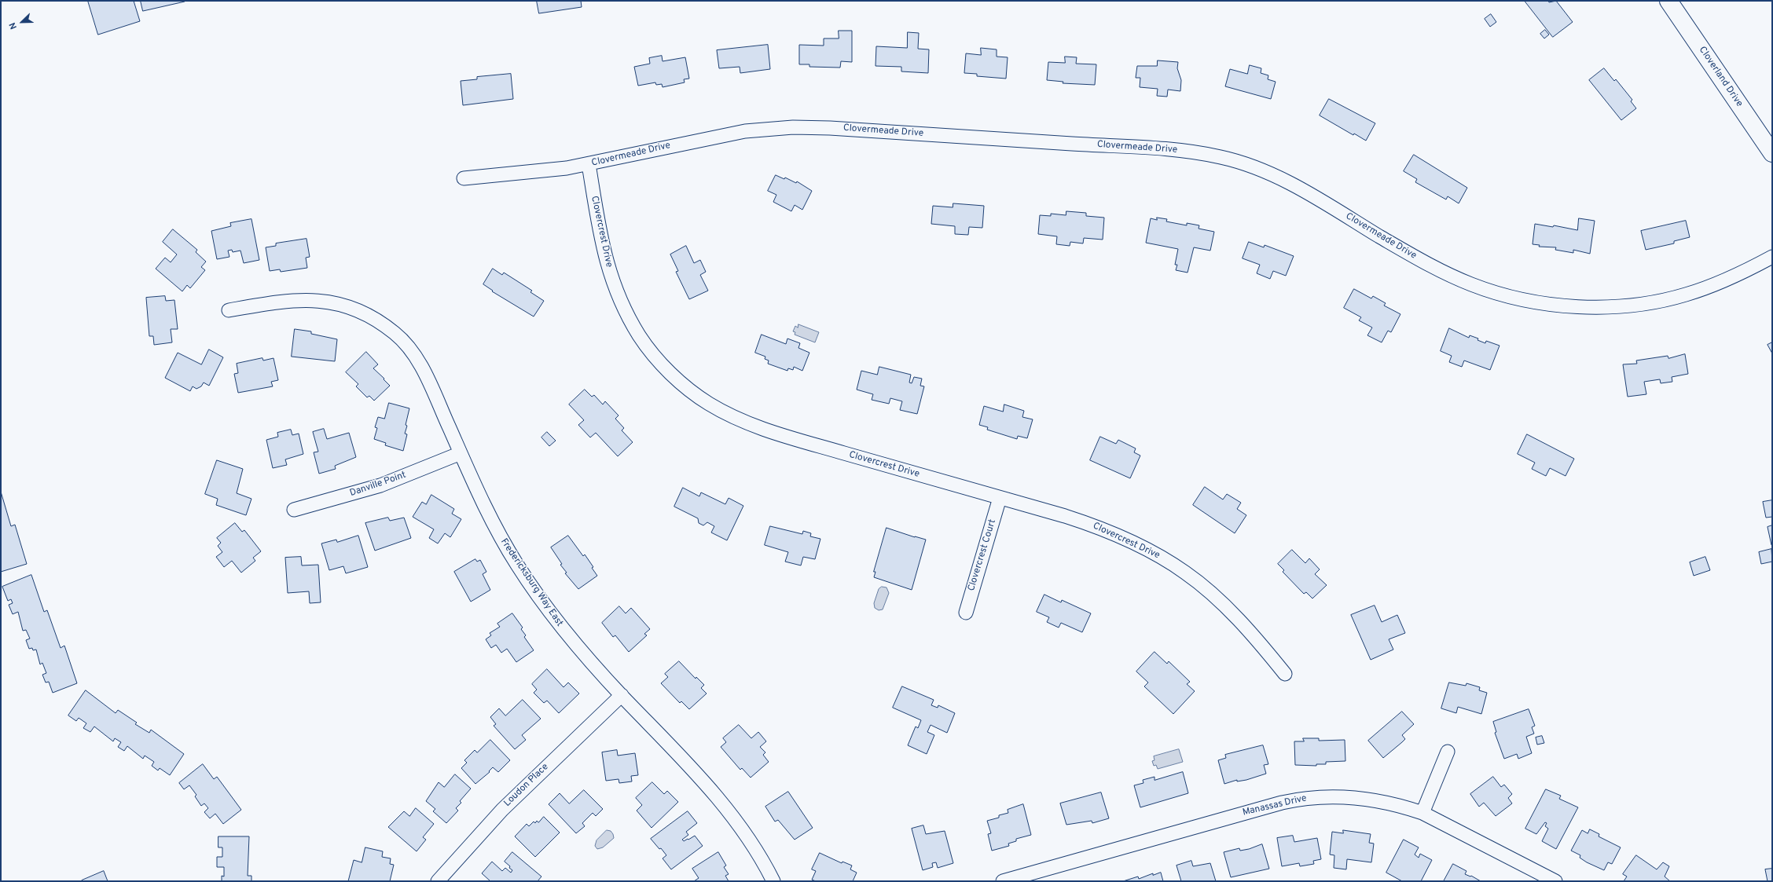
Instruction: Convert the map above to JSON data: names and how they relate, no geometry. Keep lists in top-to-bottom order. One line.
{"streets":{"main road":["Cloverland Drive"],"street":["Clovermeade Drive","Clovercrest Drive","Danville Point","Clovercrest Court","Fredericksburg Way East","Loudon Place","Manassas Drive"]},"crossings":[["Clovermeade Drive","Clovercrest Drive"],["Clovercrest Drive","Clovercrest Court"],["Danville Point","Fredericksburg Way East"],["Fredericksburg Way East","Loudon Place"]],"north":"bottom left"}
